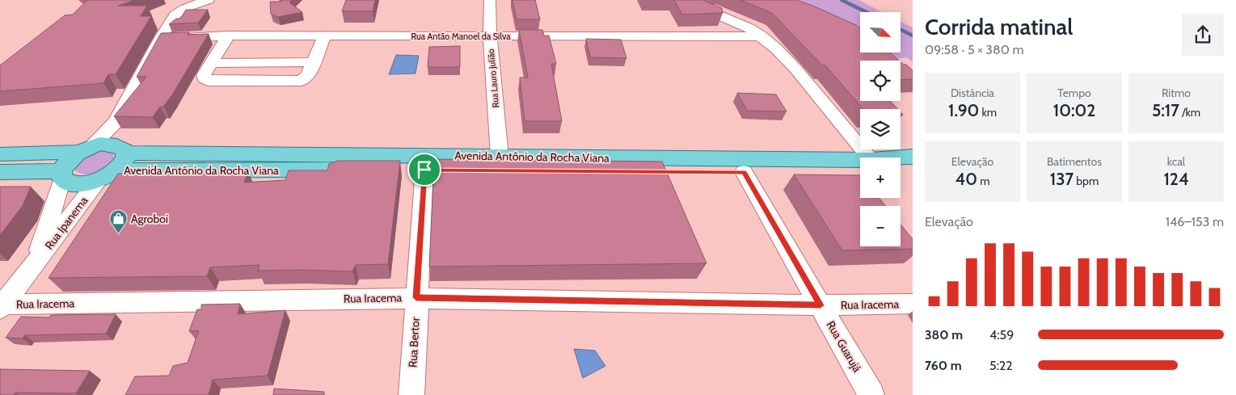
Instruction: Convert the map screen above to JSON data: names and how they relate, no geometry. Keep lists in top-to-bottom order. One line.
{"streets":{"main road":["Avenida Antônio da Rocha Viana"],"street":["Rua Antão Manoel da Silva","Rua Lauro Julião","Rua Ipanema","Rua Iracema","Rua Bertor","Rua Guarujá"]},"crossings":[["Rua Antão Manoel da Silva","Rua Lauro Julião"],["Rua Lauro Julião","Avenida Antônio da Rocha Viana"],["Avenida Antônio da Rocha Viana","Rua Bertor"],["Avenida Antônio da Rocha Viana","Rua Guarujá"],["Rua Ipanema","Rua Iracema"],["Rua Iracema","Rua Bertor"],["Rua Iracema","Rua Guarujá"]],"places":{"shop":["Agroboi"]},"north":"bottom right","page":{"heading":["Corrida matinal","09:58 · 5 × 380 m"],"map_buttons":["+","−"],"stats":[["Distância","1.90 km"],["Tempo","10:02"],["Ritmo","5:17 /km"],["Elevação","40 m"],["Batimentos","137 bpm"],["kcal","124"]],"chart":["Elevação","146–153 m"],"list":[{"name":"380 m","note":"4:59"},{"name":"760 m","note":"5:22"}]}}
